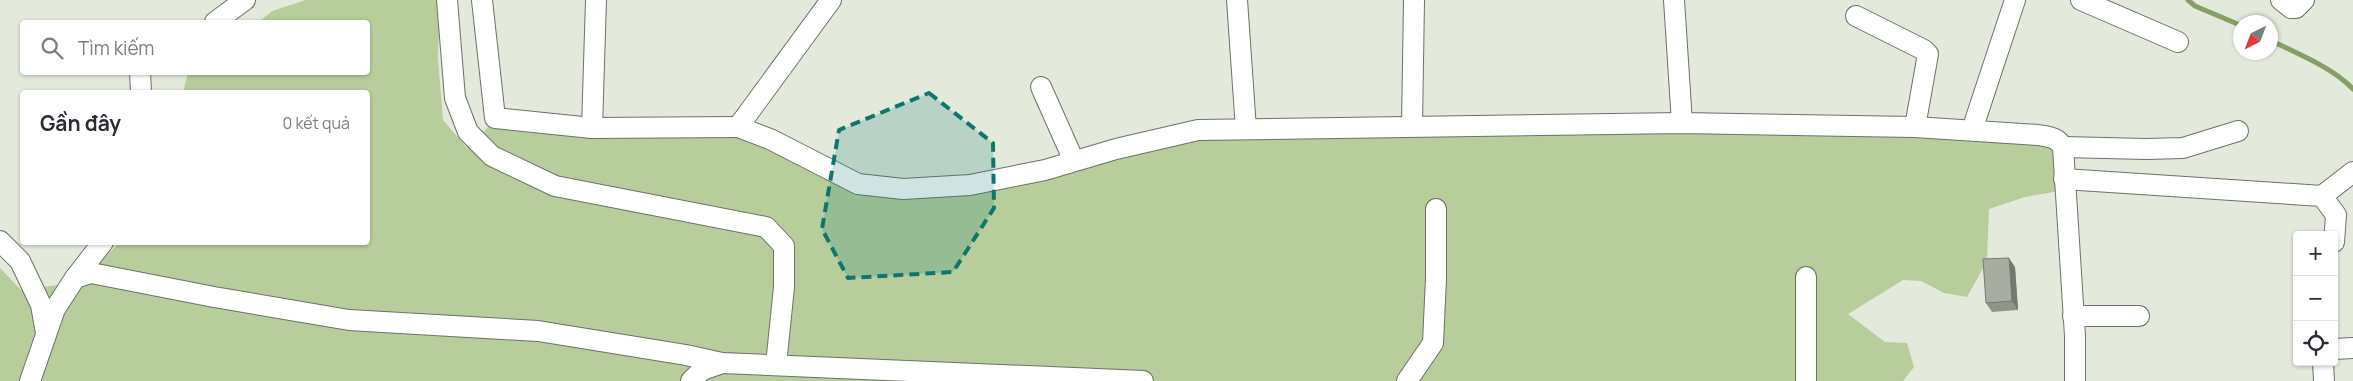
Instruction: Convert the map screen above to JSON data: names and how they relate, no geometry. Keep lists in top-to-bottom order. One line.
{"north":"bottom left","page":{"search":"Tìm kiếm","heading":["Gần đây","0 kết quả"],"map_buttons":["+","−"]}}
